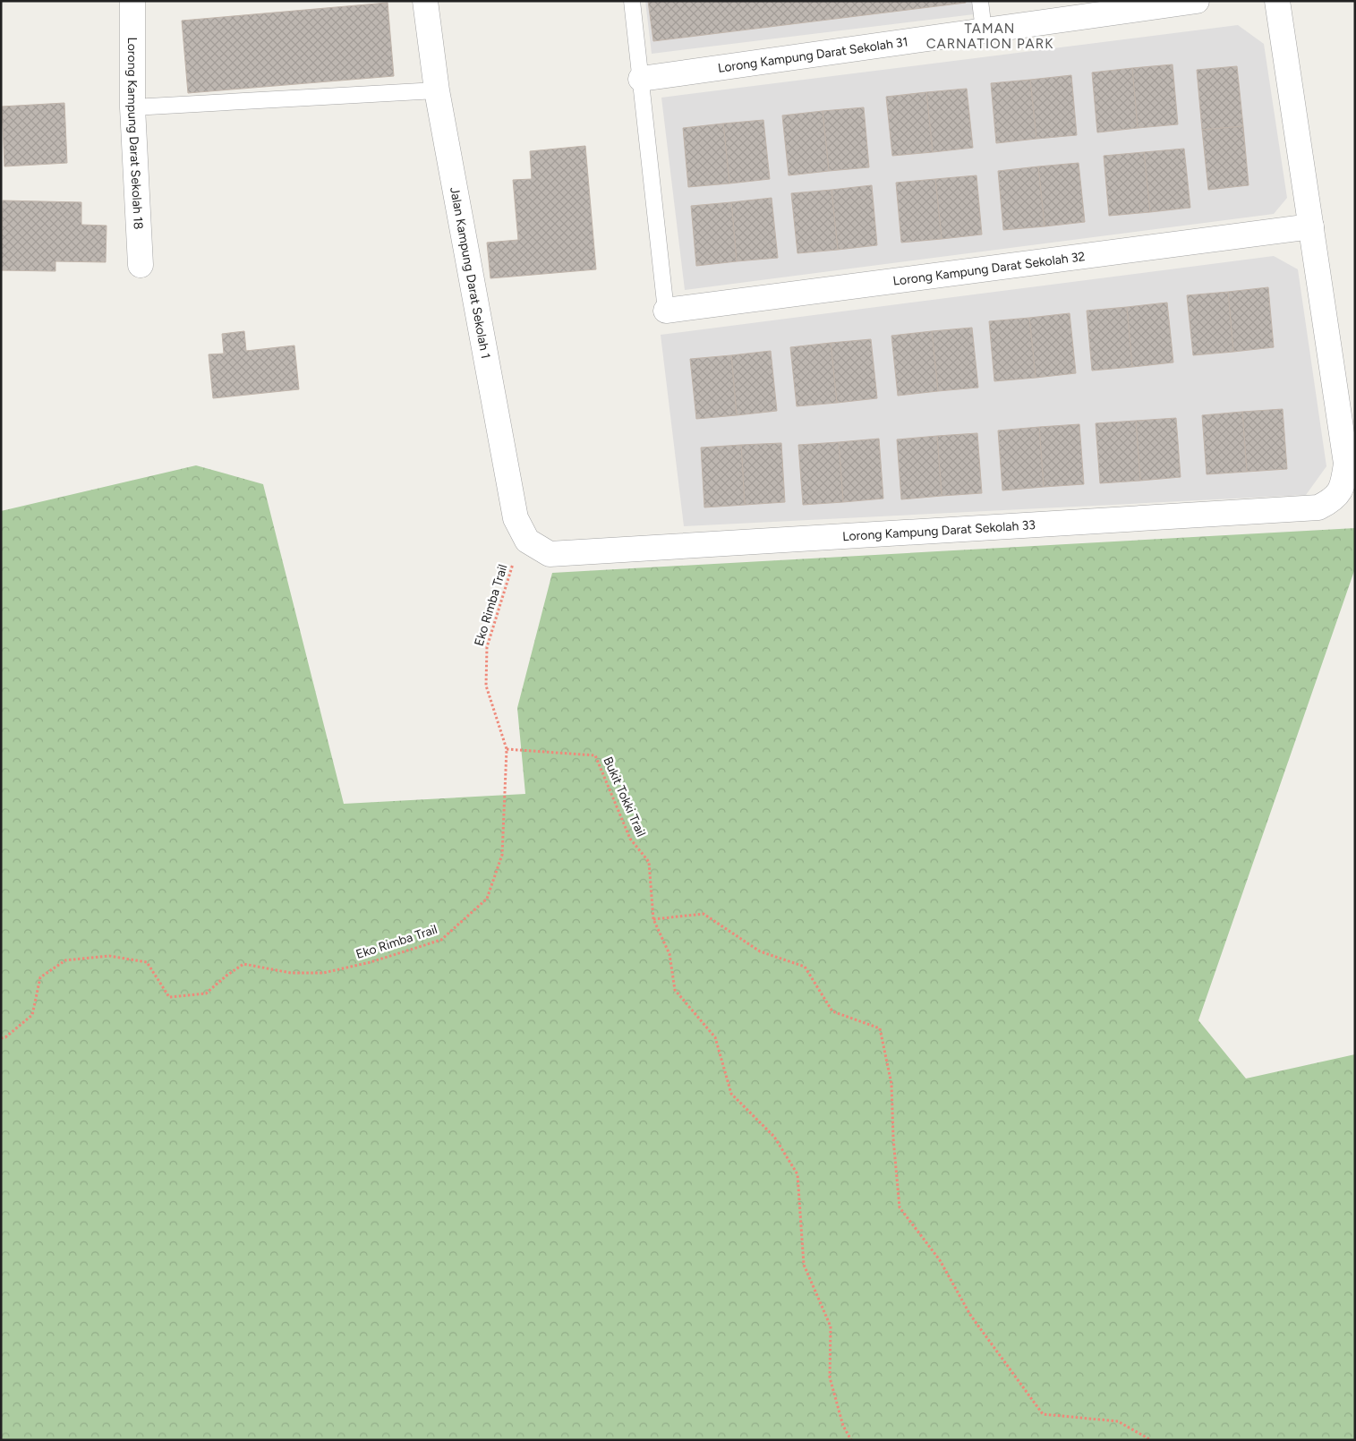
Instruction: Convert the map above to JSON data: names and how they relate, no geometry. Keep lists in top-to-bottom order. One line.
{"streets":{"street":["Lorong Kampung Darat Sekolah 31","Lorong Kampung Darat Sekolah 18","Lorong Kampung Darat Sekolah 32","Jalan Kampung Darat Sekolah 1","Lorong Kampung Darat Sekolah 33"],"path":["Eko Rimba Trail","Bukit Tokki Trail"]},"crossings":[["Lorong Kampung Darat Sekolah 32","Lorong Kampung Darat Sekolah 33"],["Jalan Kampung Darat Sekolah 1","Lorong Kampung Darat Sekolah 33"],["Jalan Kampung Darat Sekolah 1","Eko Rimba Trail"],["Lorong Kampung Darat Sekolah 33","Eko Rimba Trail"],["Eko Rimba Trail","Bukit Tokki Trail"]],"districts":["TAMAN CARNATION PARK"]}
